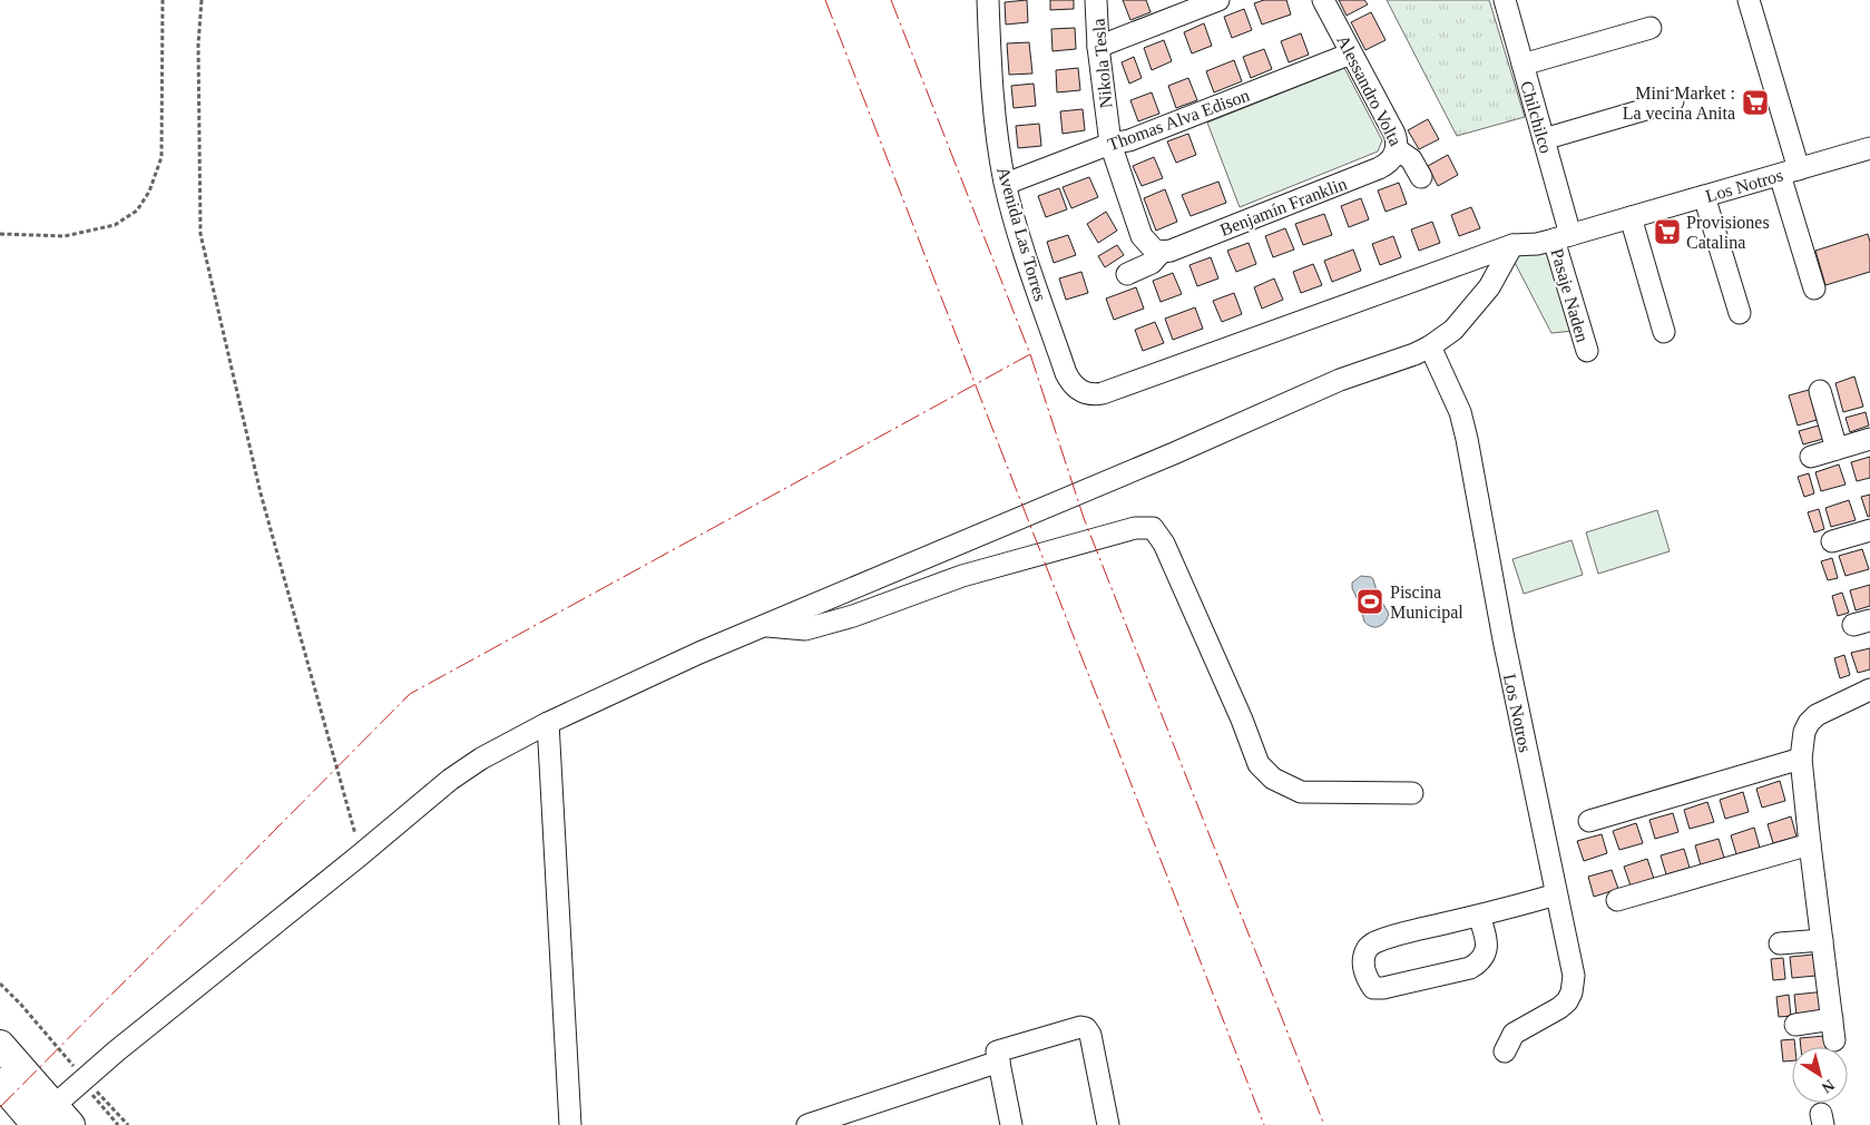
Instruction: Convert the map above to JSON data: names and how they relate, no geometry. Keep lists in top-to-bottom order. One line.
{"streets":{"street":["Nikola Tesla","Alessandro Volta","Chilchilco","Thomas Alva Edison","Los Notros","Benjamín Franklin","Avenida Las Torres","Pasaje Naden"]},"crossings":[["Nikola Tesla","Thomas Alva Edison"],["Nikola Tesla","Benjamín Franklin"],["Alessandro Volta","Thomas Alva Edison"],["Alessandro Volta","Benjamín Franklin"],["Chilchilco","Los Notros"],["Chilchilco","Pasaje Naden"],["Thomas Alva Edison","Avenida Las Torres"],["Los Notros","Avenida Las Torres"],["Los Notros","Pasaje Naden"]],"places":{"supermarket":["Mini Market : La vecina Anita","Provisiones Catalina"],"sports":["Piscina Municipal"]},"north":"bottom right"}
